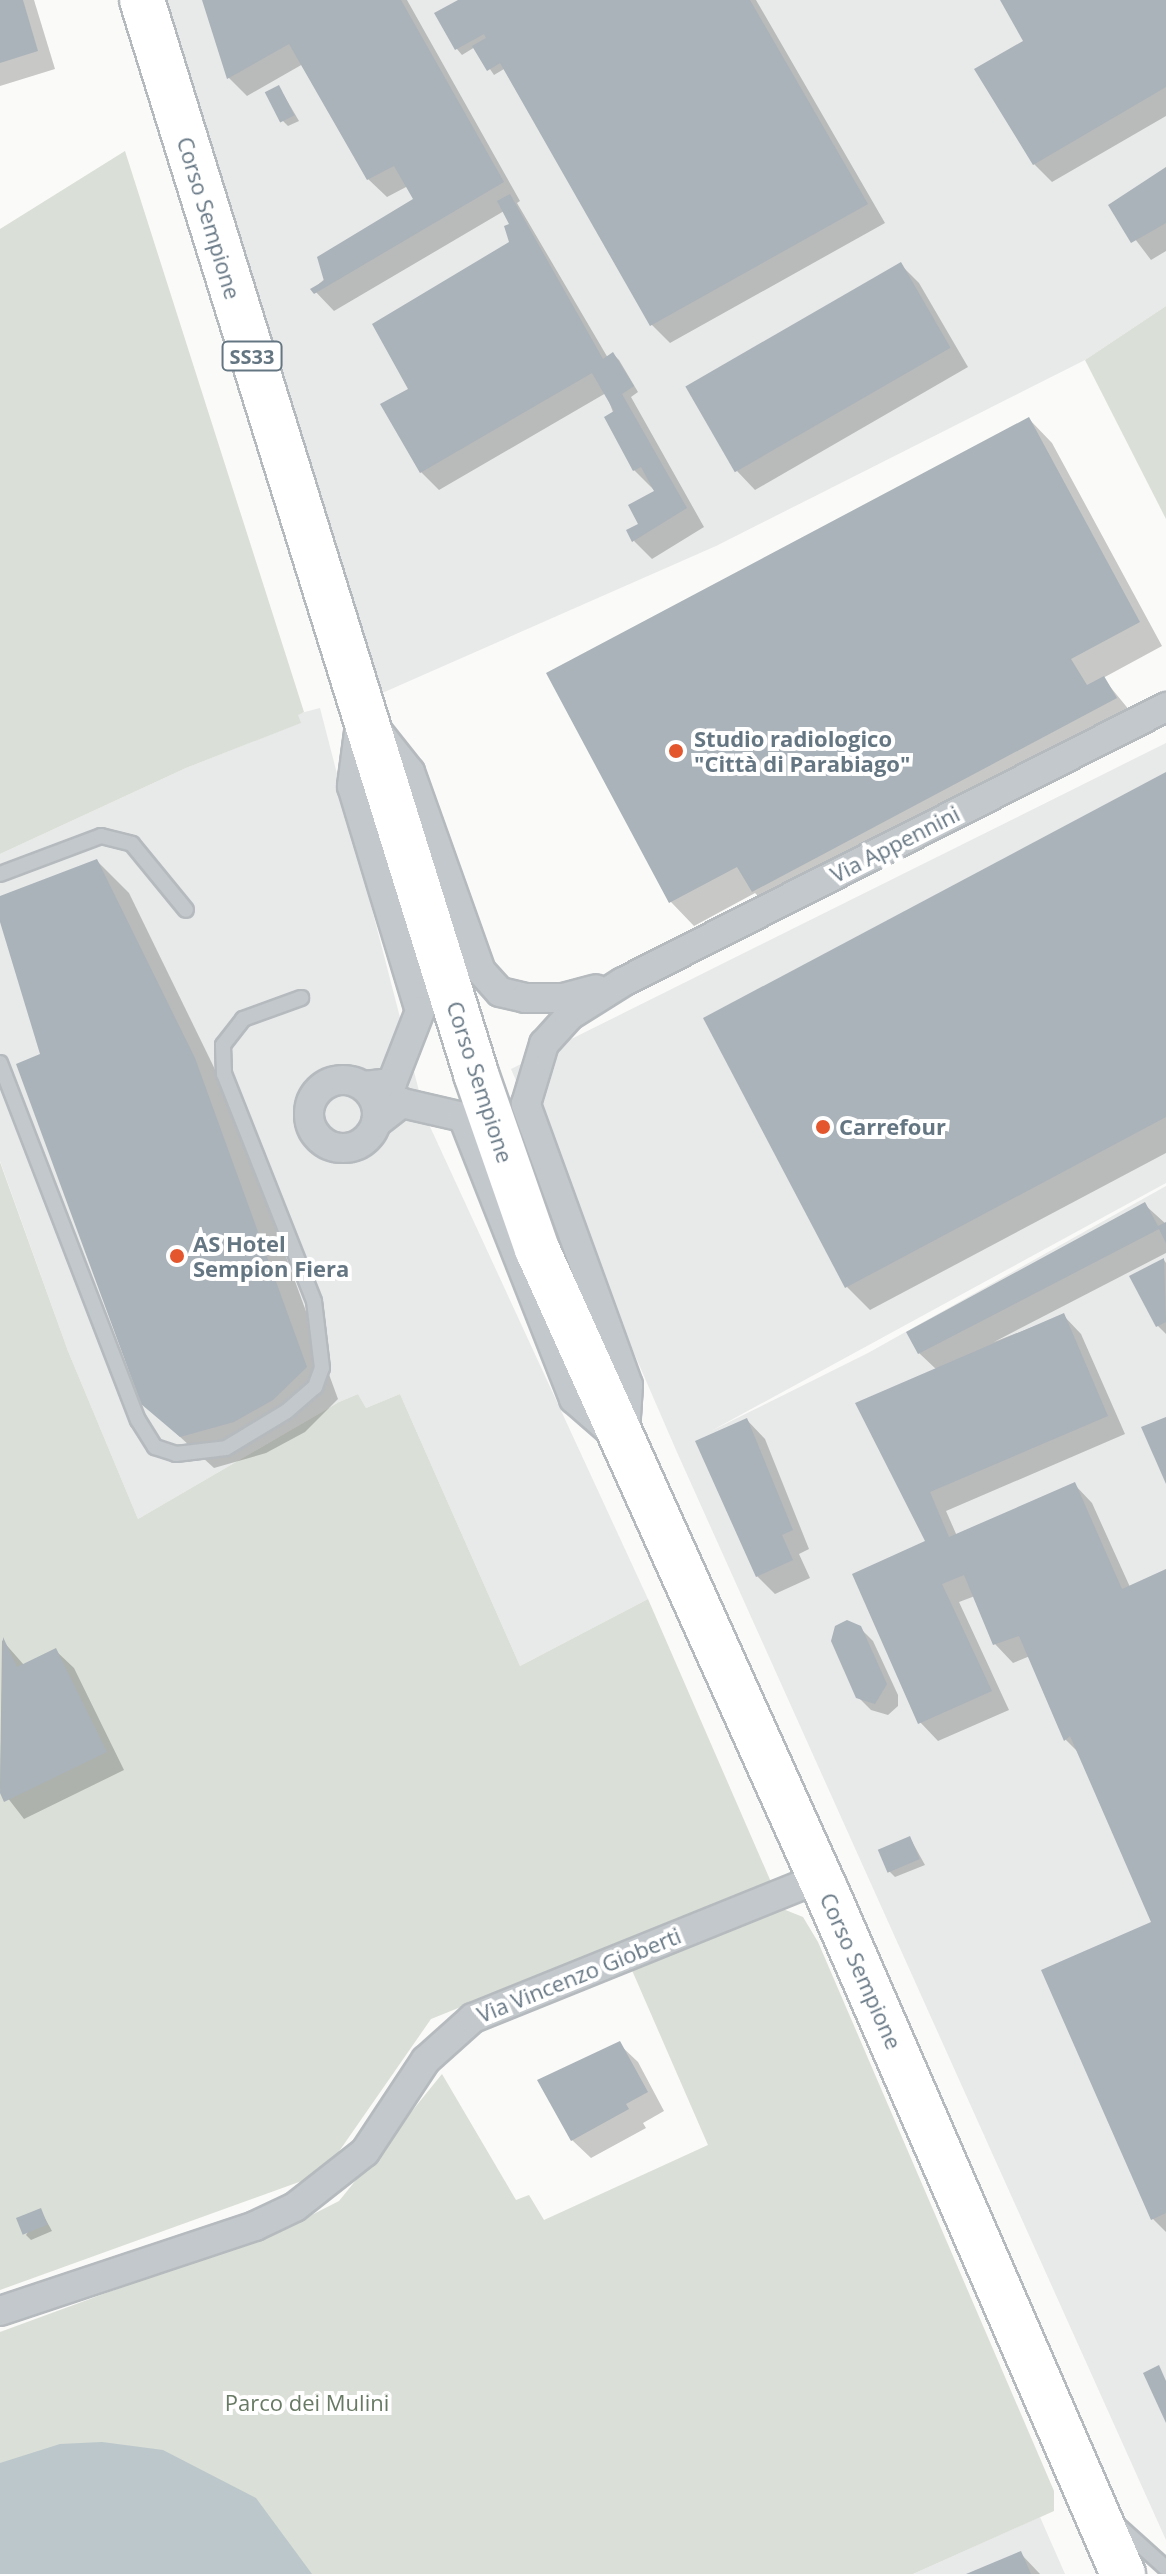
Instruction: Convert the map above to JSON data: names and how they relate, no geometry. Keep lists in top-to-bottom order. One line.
{"streets":{"main road":["Corso Sempione","SS33"],"street":["Via Appennini","Via Vincenzo Gioberti"]},"crossings":[["Corso Sempione","Via Appennini"],["Corso Sempione","Via Vincenzo Gioberti"]],"parks":["Parco dei Mulini"],"places":["Studio radiologico \"Città di Parabiago\"","Carrefour","AS Hotel Sempion Fiera"]}
